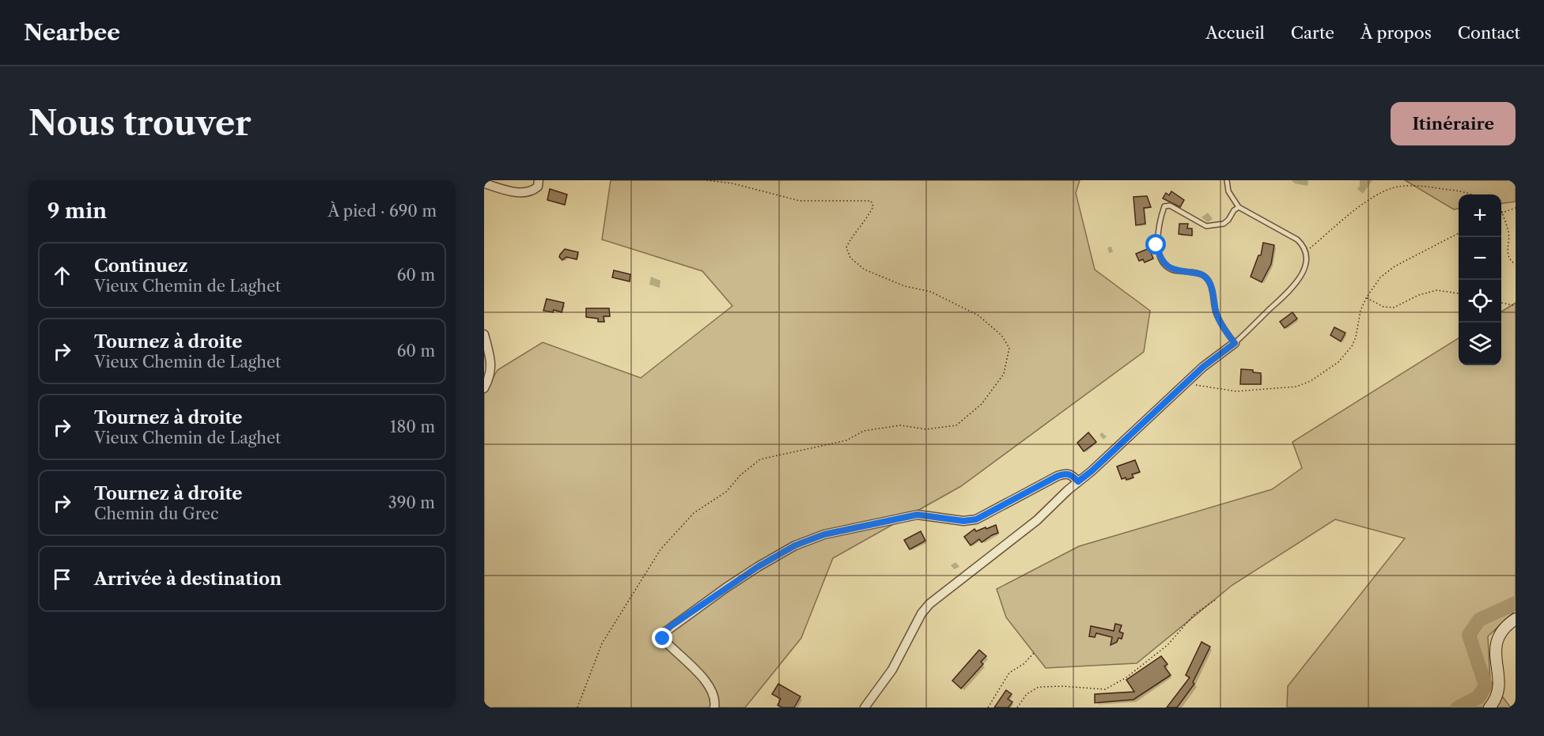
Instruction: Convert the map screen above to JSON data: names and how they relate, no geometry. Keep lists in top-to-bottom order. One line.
{"page":{"header":"Nearbee","nav":["Accueil","Carte","À propos","Contact"],"buttons":"Itinéraire","title":"Nous trouver","heading":["9 min","À pied · 690 m"],"map_buttons":["+","−"],"list":[["Continuez","Vieux Chemin de Laghet","60 m"],["Tournez à droite","Vieux Chemin de Laghet","60 m"],["Tournez à droite","Vieux Chemin de Laghet","180 m"],["Tournez à droite","Chemin du Grec","390 m"],"Arrivée à destination"]}}
